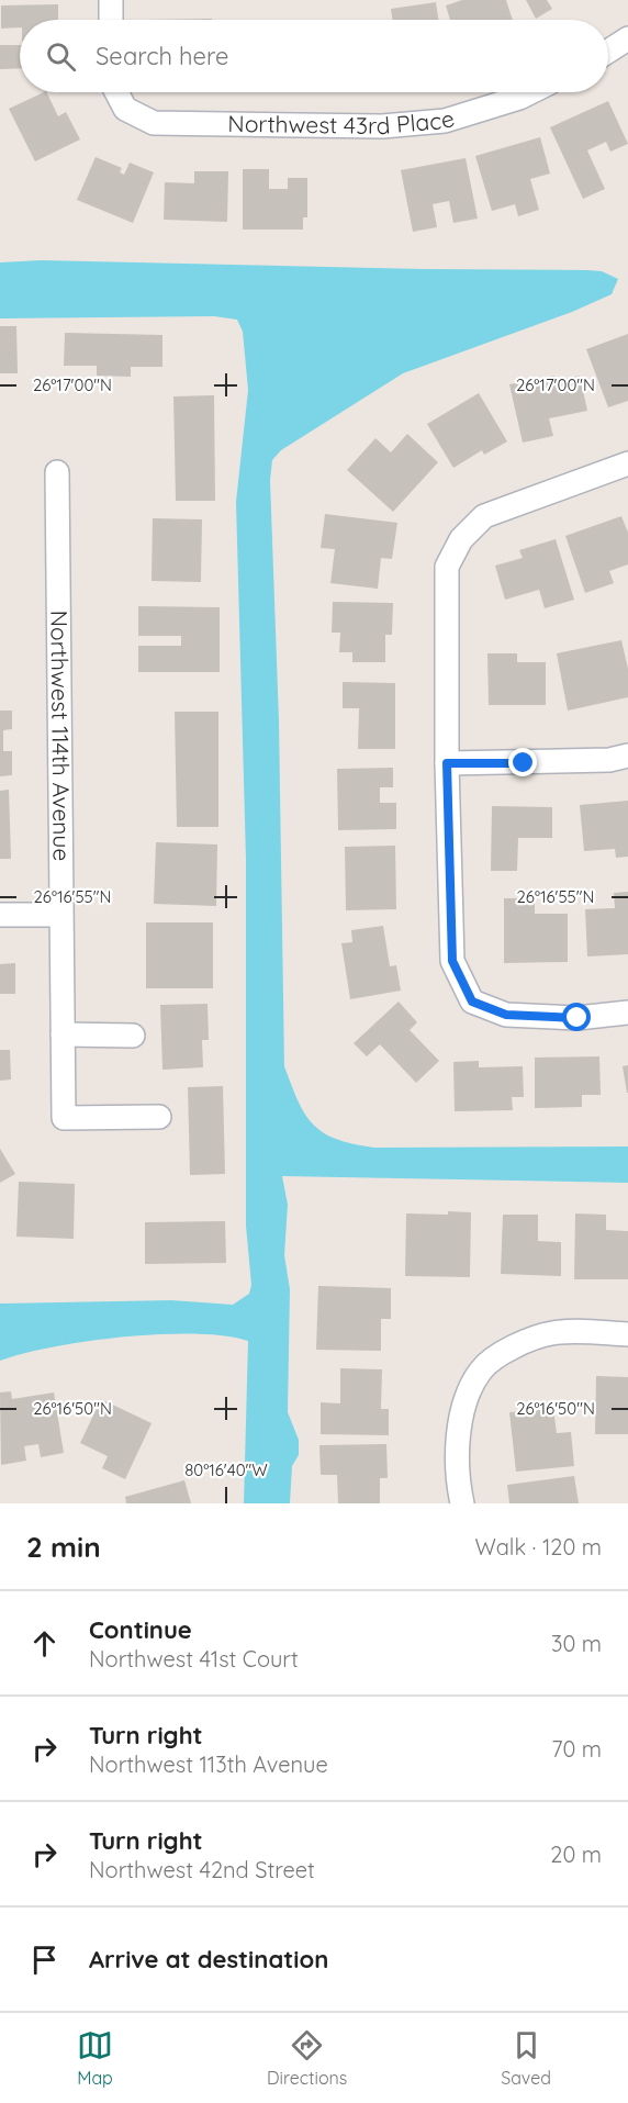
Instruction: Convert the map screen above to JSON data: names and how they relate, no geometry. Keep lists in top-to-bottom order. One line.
{"streets":{"street":["Northwest 43rd Place","Northwest 114th Avenue"]},"page":{"search":"Search here","heading":["2 min","Walk · 120 m"],"list":[["Continue","Northwest 41st Court","30 m"],["Turn right","Northwest 113th Avenue","70 m"],["Turn right","Northwest 42nd Street","20 m"],"Arrive at destination"],"nav":["Map","Directions","Saved"]},"coordinates":["26°17'00\"N","26°16'55\"N","26°16'50\"N","80°16'40\"W"]}
